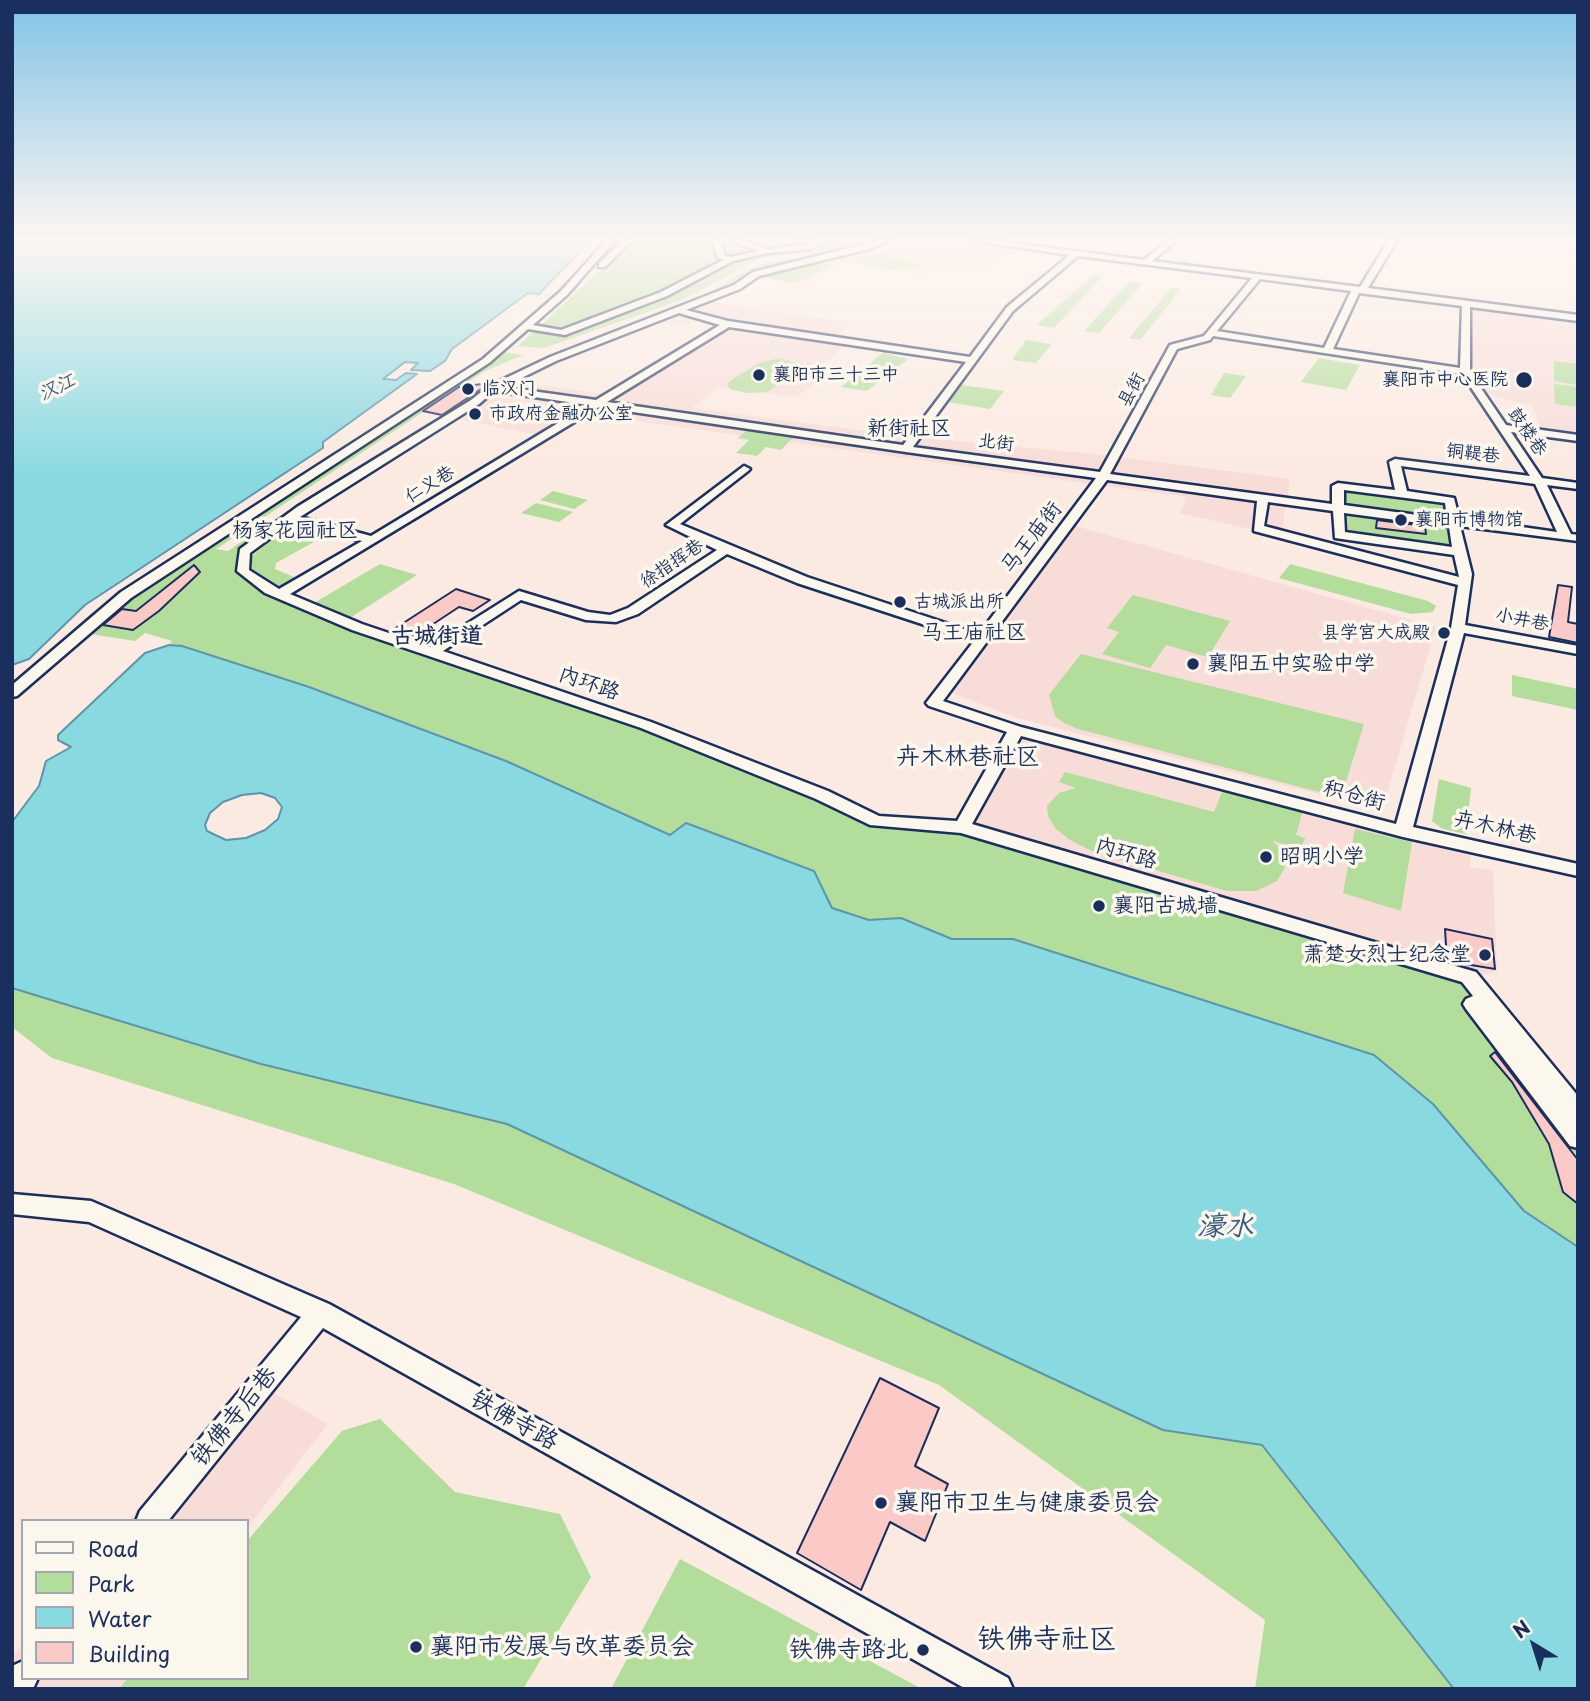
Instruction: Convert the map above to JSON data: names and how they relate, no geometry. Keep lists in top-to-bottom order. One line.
{"streets":{"street":["县街","鼓楼巷","北街","铜鞮巷","仁义巷","马王庙街","徐指挥巷","小井巷","内环路","积仓街","卉木林巷","铁佛寺后巷","铁佛寺路"]},"crossings":[["县街","北街"],["县街","马王庙街"],["鼓楼巷","北街"],["鼓楼巷","铜鞮巷"],["北街","仁义巷"],["北街","马王庙街"],["北街","内环路"],["北街","积仓街"],["仁义巷","内环路"],["马王庙街","徐指挥巷"],["马王庙街","积仓街"],["徐指挥巷","内环路"],["小井巷","积仓街"],["积仓街","卉木林巷"],["铁佛寺后巷","铁佛寺路"]],"districts":["新街社区","杨家花园社区","马王庙社区","古城街道","卉木林巷社区","铁佛寺社区"],"water":["汉江","濠水"],"places":["襄阳市三十三中","襄阳市中心医院","临汉门","市政府金融办公室","襄阳市博物馆","古城派出所","县学宫大成殿","襄阳五中实验中学","昭明小学","襄阳古城墙","萧楚女烈士纪念堂","襄阳市卫生与健康委员会","襄阳市发展与改革委员会","铁佛寺路北"],"legend":["Road","Park","Water","Building"],"north":"top left"}
